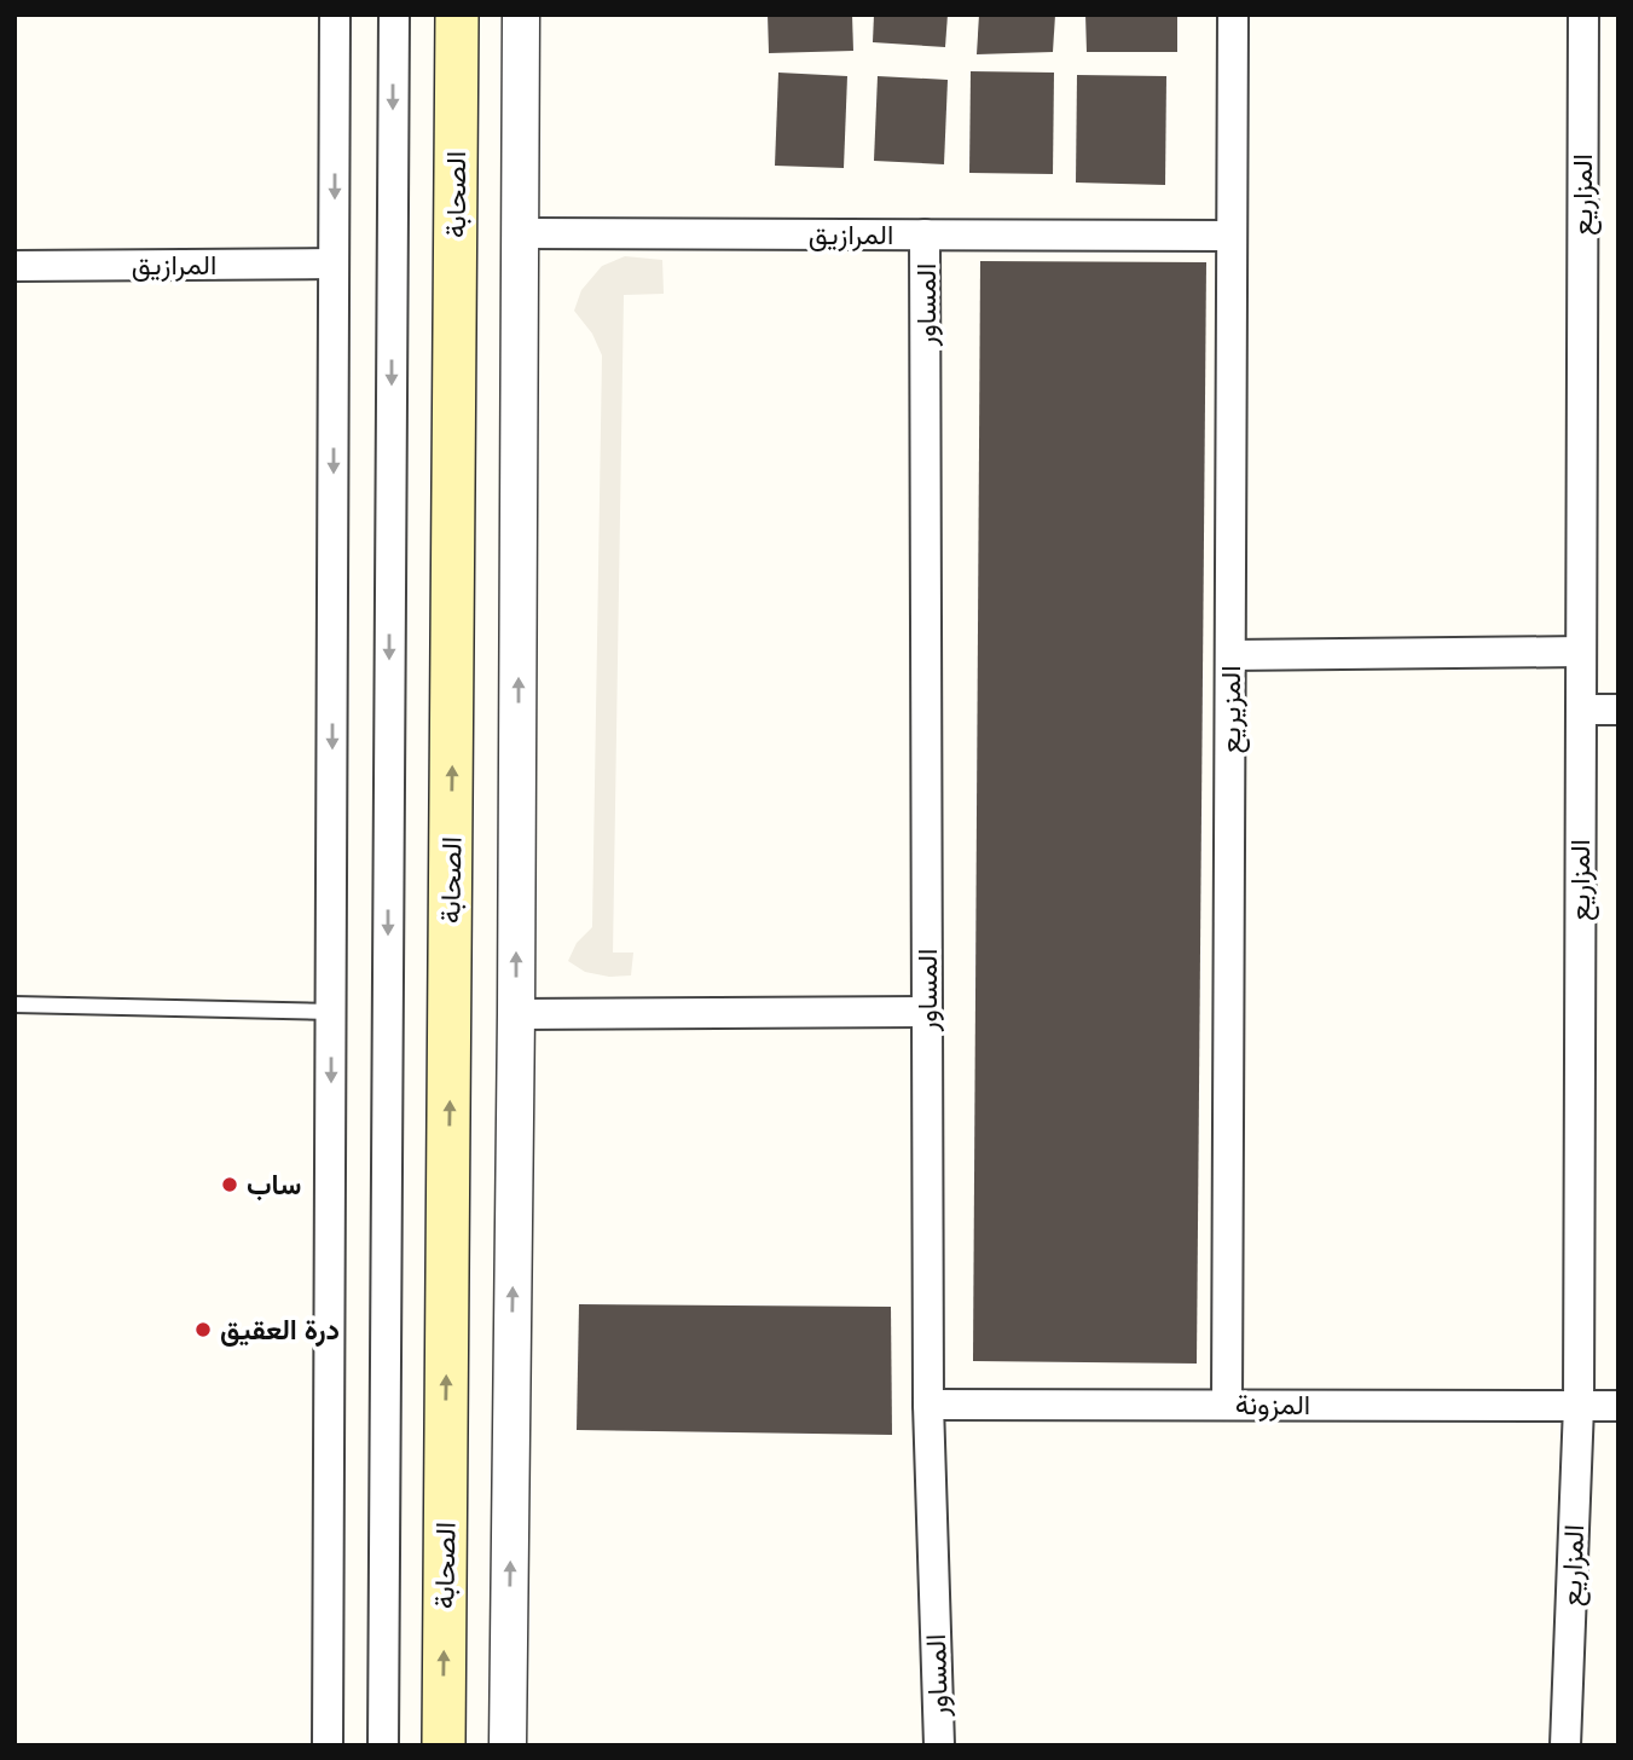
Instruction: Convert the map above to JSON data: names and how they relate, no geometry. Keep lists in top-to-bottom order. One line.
{"streets":{"main road":["الصحابة"],"street":["المزاريع","المرازيق","المساور","المزيريع","المزونة"]},"crossings":[["المزاريع","المزونة"],["المرازيق","المساور"],["المرازيق","المزيريع"],["المساور","المزونة"],["المزيريع","المزونة"]],"one_way":["الصحابة"],"places":["ساب","درة العقيق"]}
